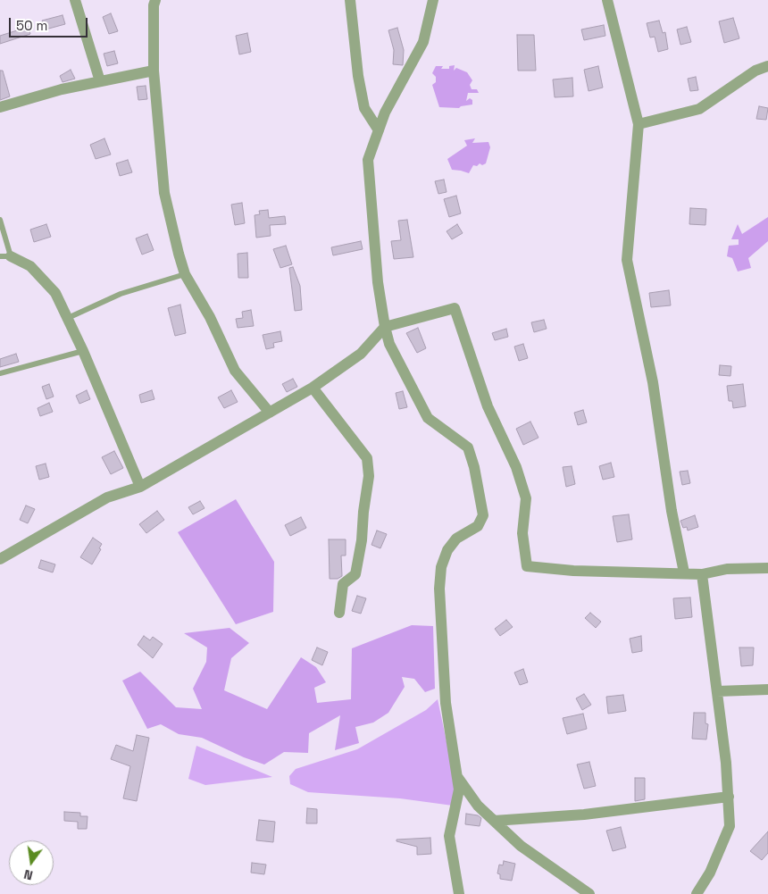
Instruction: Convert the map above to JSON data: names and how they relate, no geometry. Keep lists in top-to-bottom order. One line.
{"scale_bar":"50 m","north":"bottom"}
